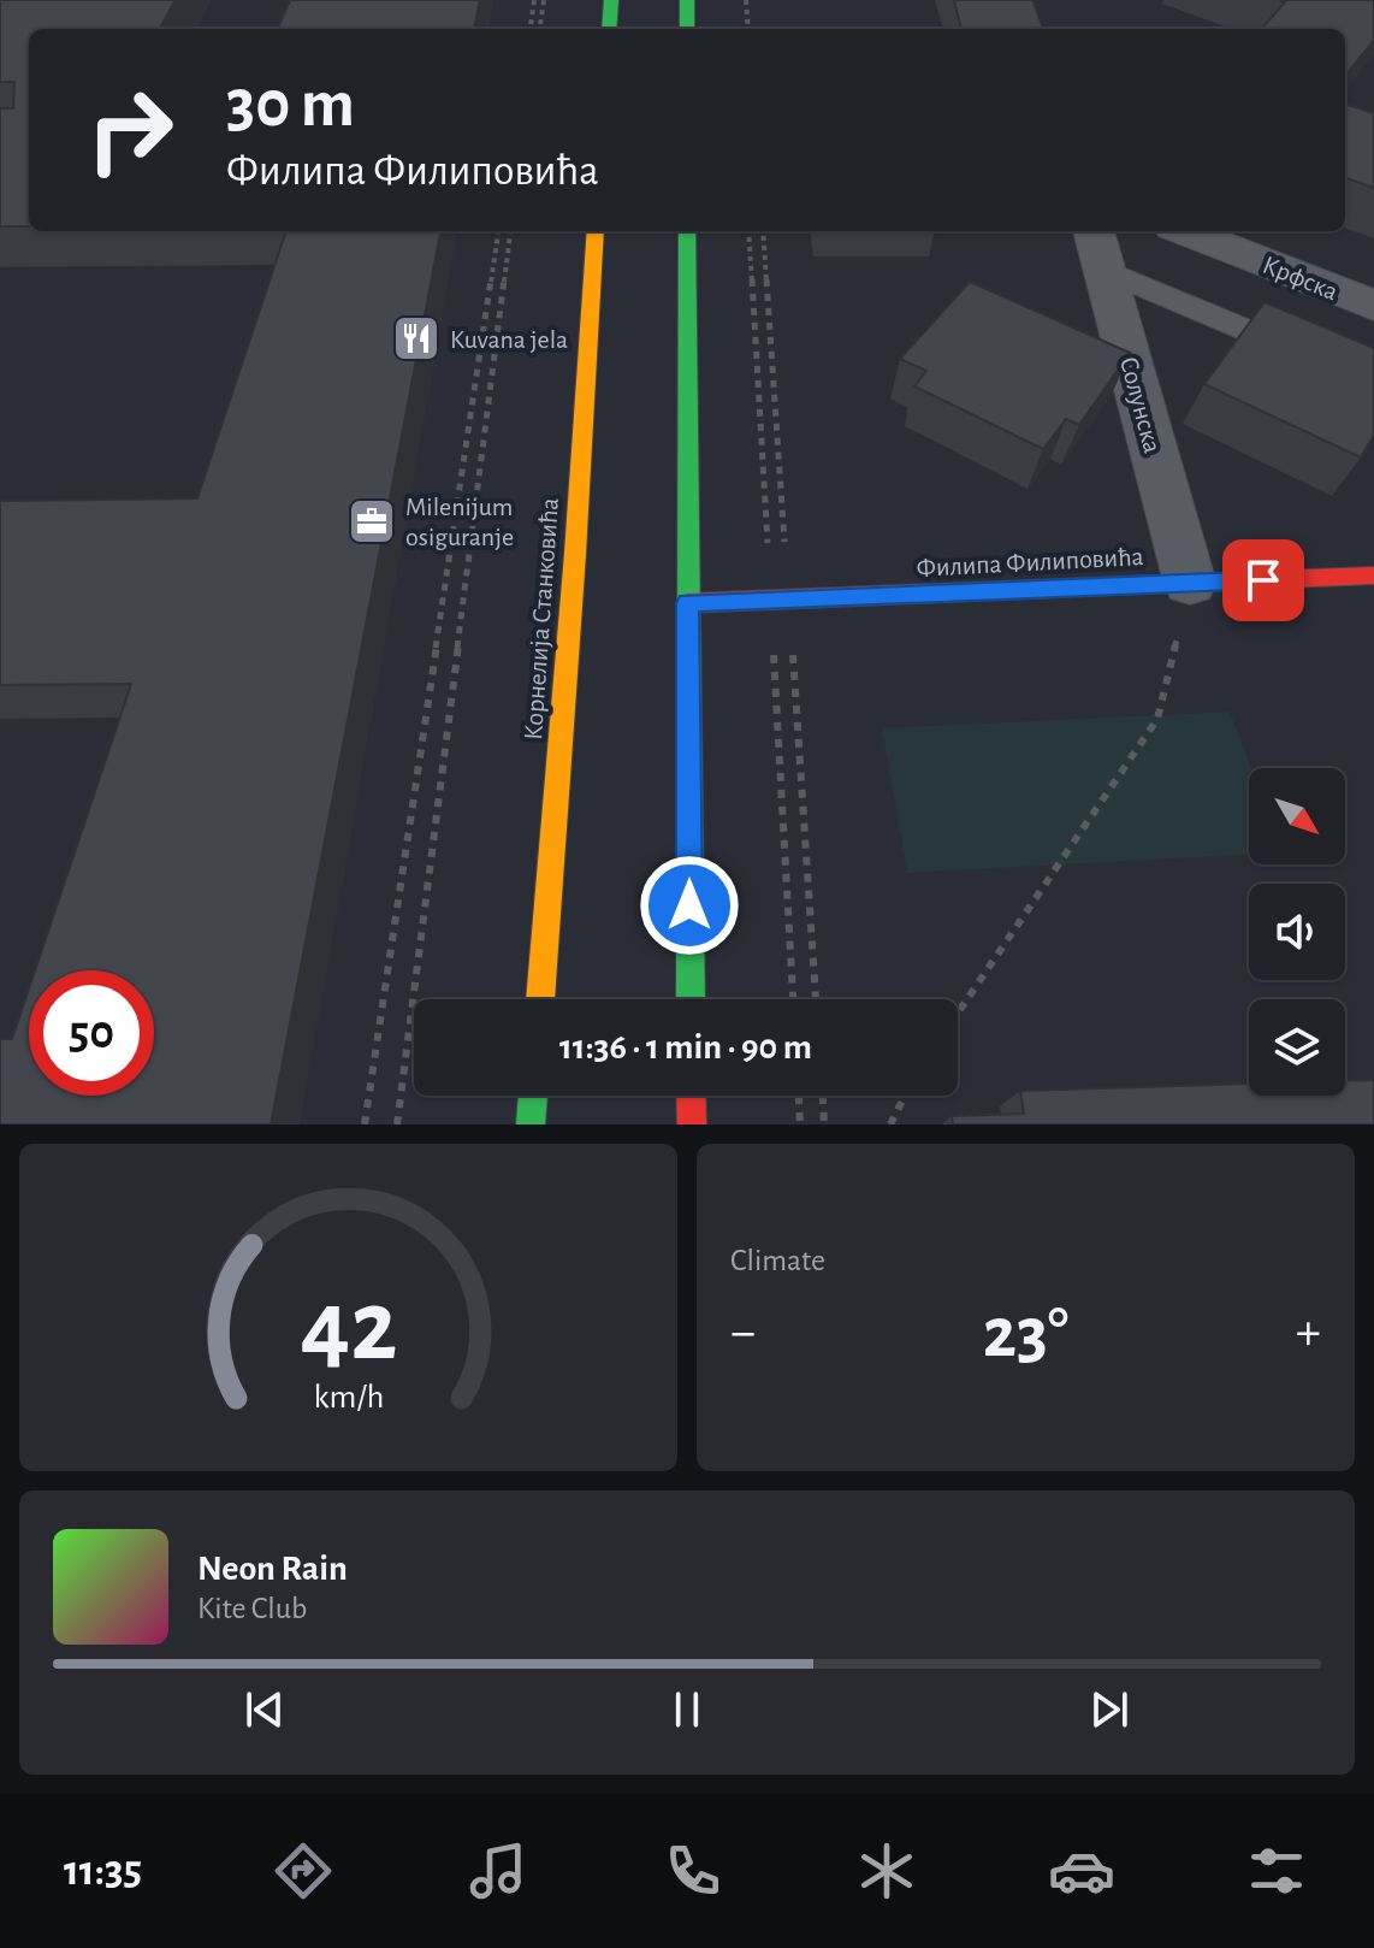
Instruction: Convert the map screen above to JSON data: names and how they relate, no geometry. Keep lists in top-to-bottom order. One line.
{"streets":{"main road":["Филипа Филиповића","Корнелија Станковића"],"street":["Крфска","Солунска"]},"crossings":[["Солунска","Филипа Филиповића"]],"places":{"restaurant":["Kuvana jela"],"office":["Milenijum osiguranje"]},"north":"bottom right","page":{"turn":["30 m","Филипа Филиповића"],"limit":"50","trip":"11:36 · 1 min · 90 m","tile":"Climate","heat":["−","23°","+"],"song":["Neon Rain","Kite Club"],"tabs":"11:35","gauge":["42","km/h"]}}
